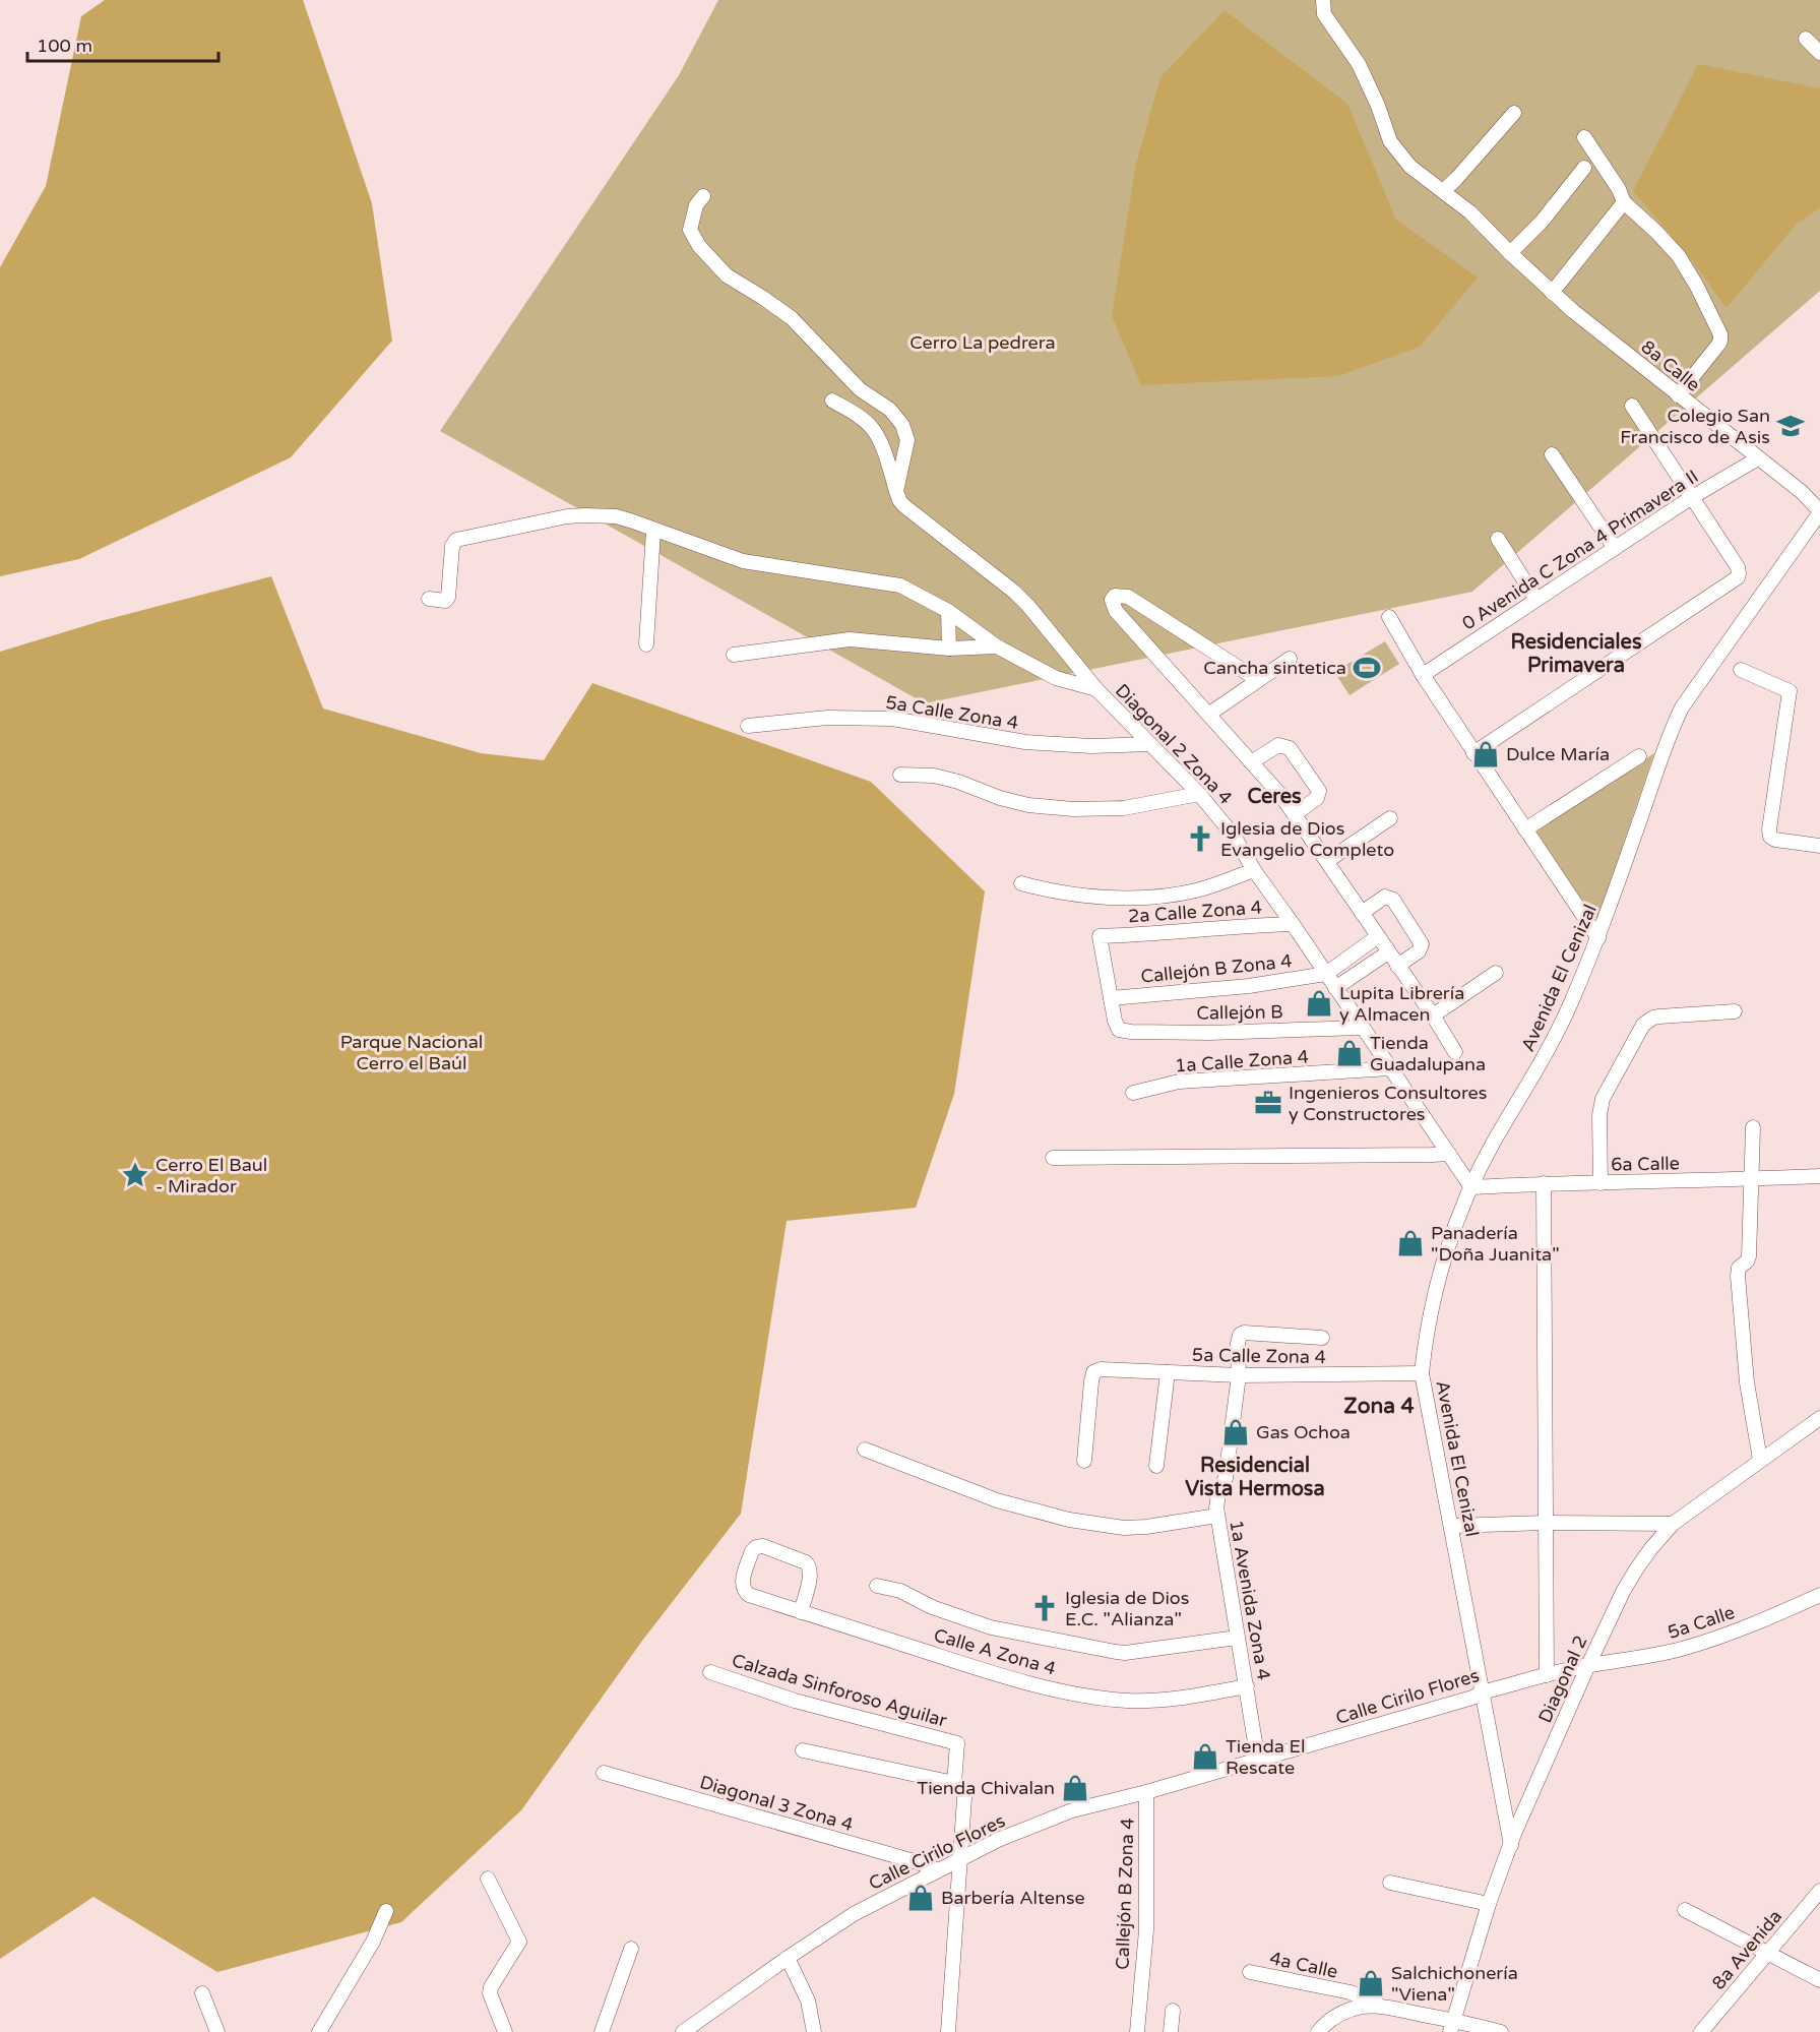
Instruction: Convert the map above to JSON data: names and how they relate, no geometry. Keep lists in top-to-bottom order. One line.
{"streets":{"street":["8a Calle","0 Avenida C Zona 4 Primavera II","5a Calle Zona 4","Diagonal 2 Zona 4","2a Calle Zona 4","Callejón B Zona 4","Avenida El Cenizal","Callejón B","1a Calle Zona 4","6a Calle","1a Avenida Zona 4","5a Calle","Calle A Zona 4","Diagonal 2","Calzada Sinforoso Aguilar","Calle Cirilo Flores","Diagonal 3 Zona 4","8a Avenida","4a Calle"]},"crossings":[["8a Calle","0 Avenida C Zona 4 Primavera II"],["8a Calle","Avenida El Cenizal"],["5a Calle Zona 4","Diagonal 2 Zona 4"],["5a Calle Zona 4","Avenida El Cenizal"],["5a Calle Zona 4","1a Avenida Zona 4"],["Diagonal 2 Zona 4","2a Calle Zona 4"],["Diagonal 2 Zona 4","Callejón B Zona 4"],["Diagonal 2 Zona 4","Avenida El Cenizal"],["Diagonal 2 Zona 4","Callejón B"],["Diagonal 2 Zona 4","1a Calle Zona 4"],["Diagonal 2 Zona 4","6a Calle"],["2a Calle Zona 4","Callejón B Zona 4"],["2a Calle Zona 4","Callejón B"],["Callejón B Zona 4","Callejón B"],["Callejón B Zona 4","Calle Cirilo Flores"],["Avenida El Cenizal","6a Calle"],["Avenida El Cenizal","Diagonal 2"],["Avenida El Cenizal","Calle Cirilo Flores"],["1a Avenida Zona 4","Calle A Zona 4"],["1a Avenida Zona 4","Calle Cirilo Flores"],["5a Calle","Diagonal 2"],["5a Calle","Calle Cirilo Flores"],["Diagonal 2","Calle Cirilo Flores"],["Calle Cirilo Flores","Diagonal 3 Zona 4"]],"districts":["Residenciales Primavera","Ceres","Zona 4","Residencial Vista Hermosa"],"parks":["Cerro La pedrera","Parque Nacional Cerro el Baúl"],"places":{"school or university":["Colegio San Francisco de Asis"],"sports":["Cancha sintetica"],"shop":["Dulce María","Lupita Librería y Almacen","Tienda Guadalupana","Panadería \"Doña Juanita\"","Gas Ochoa","Tienda El Rescate","Tienda Chivalan","Barbería Altense","Salchichonería \"Viena\""],"church":["Iglesia de Dios Evangelio Completo","Iglesia de Dios E.C. \"Alianza\""],"office":["Ingenieros Consultores y Constructores"],"place":["Cerro El Baul - Mirador"]},"scale_bar":"100 m"}
